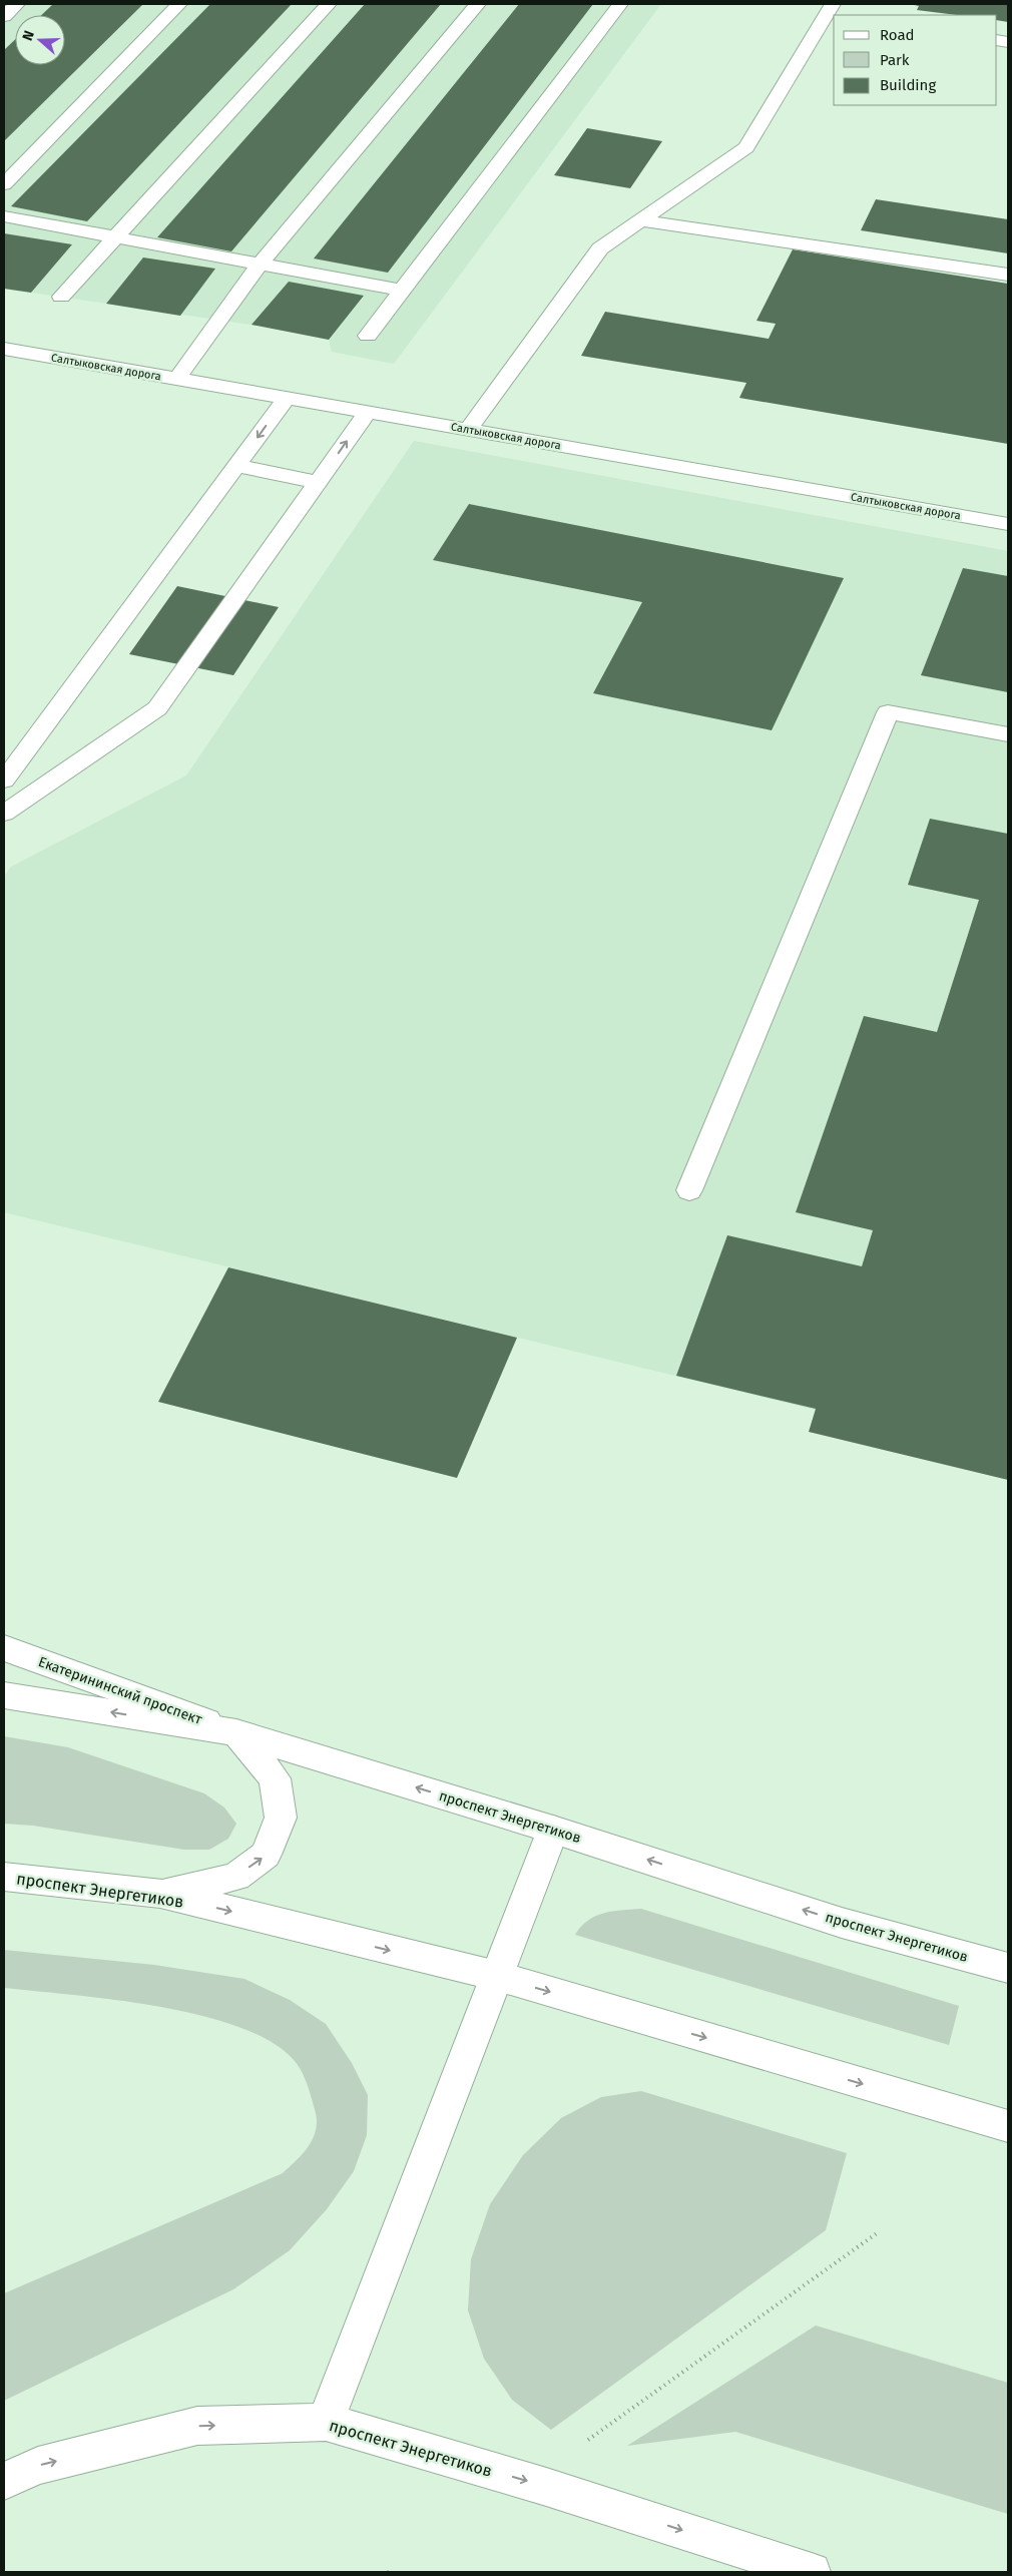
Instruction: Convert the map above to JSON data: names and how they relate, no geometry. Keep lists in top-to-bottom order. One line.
{"streets":{"street":["Салтыковская дорога","Екатерининский проспект","проспект Энергетиков"]},"crossings":[["Екатерининский проспект","проспект Энергетиков"]],"legend":["Road","Park","Building"],"north":"left"}
